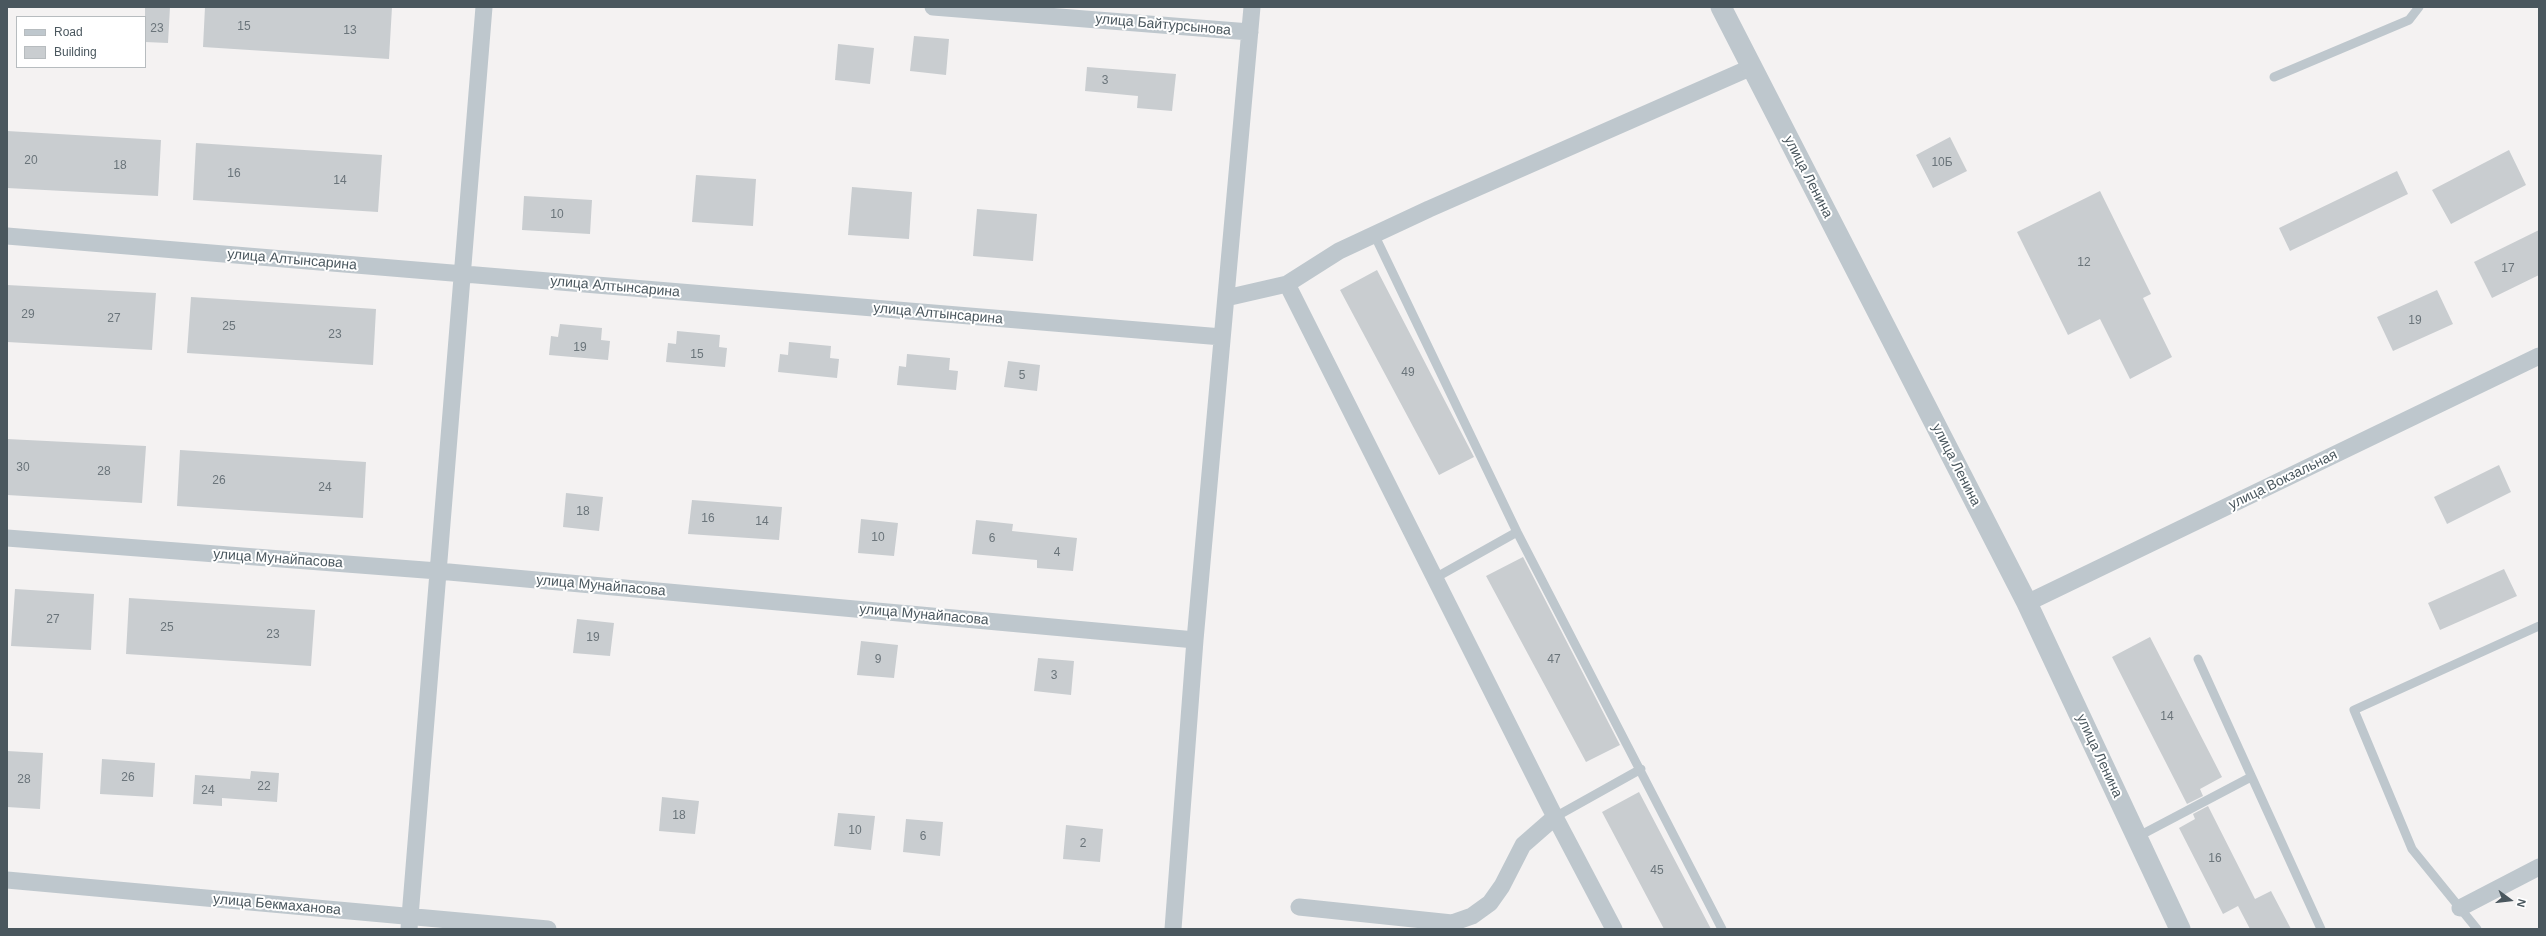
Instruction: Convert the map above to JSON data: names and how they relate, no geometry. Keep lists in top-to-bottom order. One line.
{"streets":{"street":["улица Байтурсынова","улица Ленина","улица Алтынсарина","улица Вокзальная","улица Мунайпасова","улица Бекмаханова"]},"crossings":[["улица Ленина","улица Вокзальная"]],"house_numbers":["15","23","13","3","20","10Б","18","16","14","10","12","17","29","27","19","25","23","19","15","49","5","30","28","26","24","18","16","14","10","6","4","27","25","23","19","9","47","3","14","26","28","22","24","18","10","6","2","16","45"],"legend":["Road","Building"],"north":"right"}
